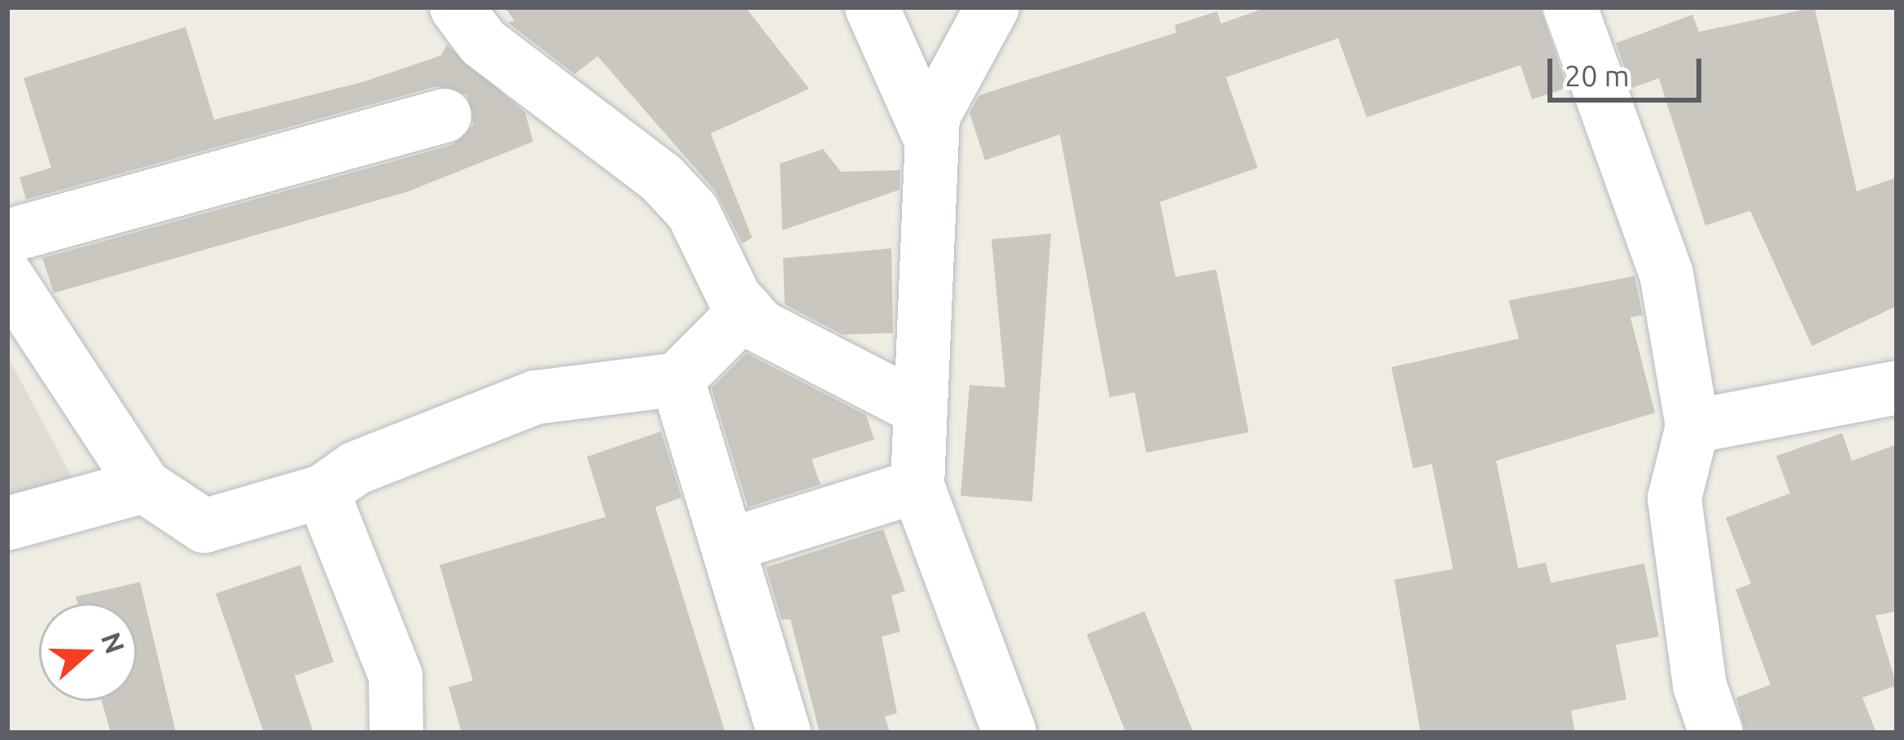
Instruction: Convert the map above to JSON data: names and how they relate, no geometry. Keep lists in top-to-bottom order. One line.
{"scale_bar":"20 m","north":"right"}
